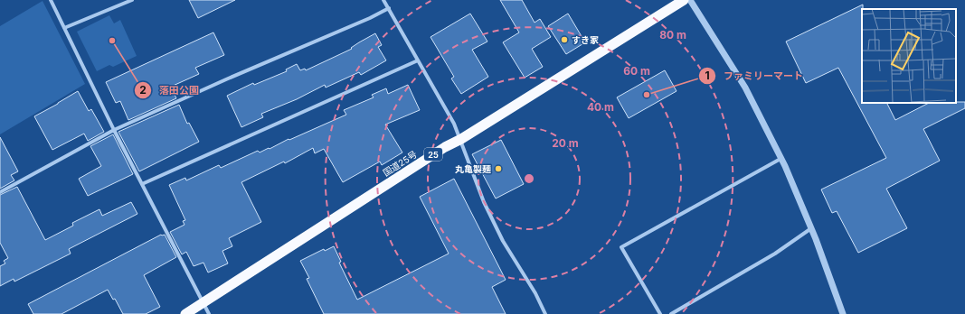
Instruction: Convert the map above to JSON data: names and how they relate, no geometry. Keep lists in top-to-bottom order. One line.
{"streets":{"highway":["25","国道25号"]},"places":["すき家","落田公園","ファミリーマート","丸亀製麺"],"rings":["80 m","60 m","40 m","20 m"]}
